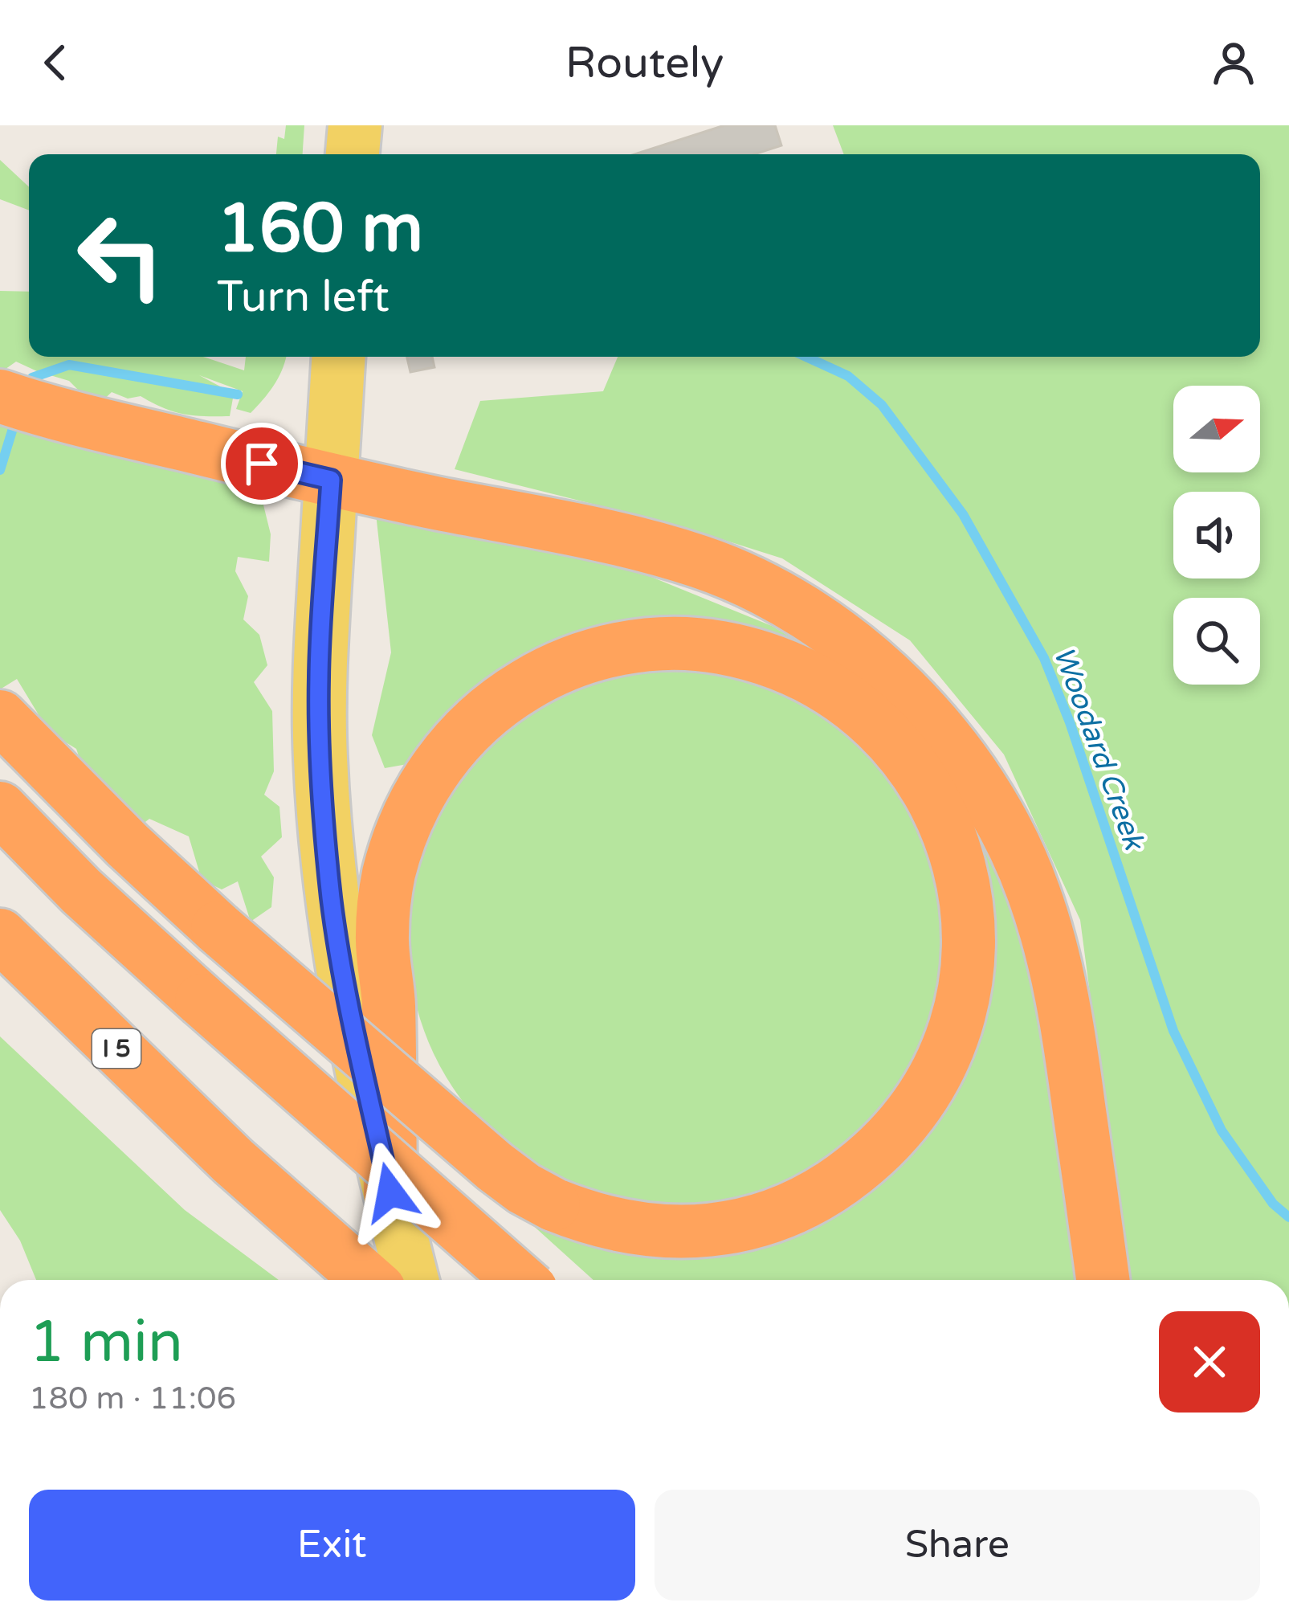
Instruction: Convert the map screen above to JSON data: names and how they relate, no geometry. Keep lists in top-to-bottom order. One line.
{"streets":{"highway":["I 5"]},"water":["Woodard Creek"],"north":"right","page":{"header":"Routely","turn":["160 m","Turn left"],"heading":["1 min","180 m · 11:06"],"buttons":["Exit","Share"]}}
